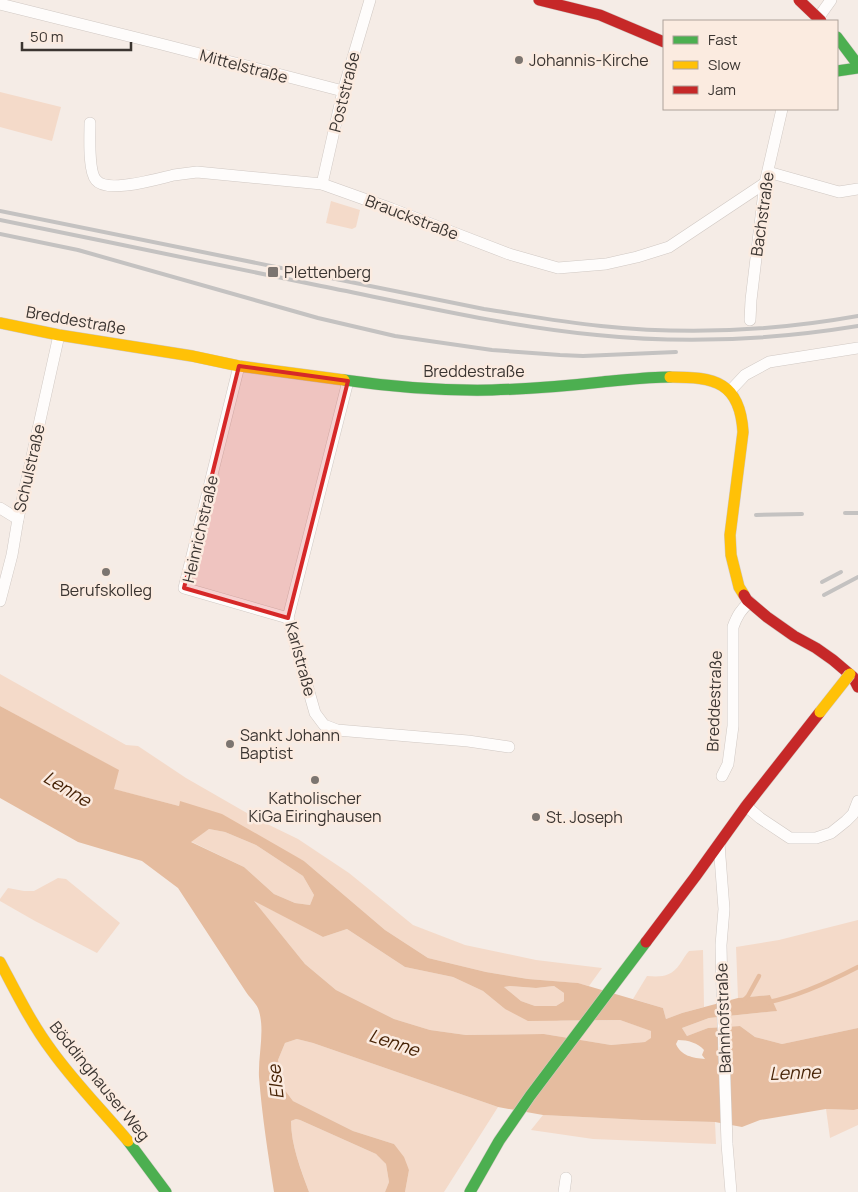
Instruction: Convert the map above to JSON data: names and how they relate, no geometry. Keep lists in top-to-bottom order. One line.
{"streets":{"street":["Mittelstraße","Poststraße","Bachstraße","Brauckstraße","Breddestraße","Schulstraße","Heinrichstraße","Karlstraße","Bahnhofstraße","Böddinghauser Weg"]},"crossings":[["Mittelstraße","Poststraße"],["Poststraße","Brauckstraße"],["Bachstraße","Brauckstraße"],["Breddestraße","Schulstraße"],["Breddestraße","Heinrichstraße"],["Breddestraße","Karlstraße"],["Heinrichstraße","Karlstraße"]],"water":["Lenne","Else"],"places":{"other":["Johannis-Kirche","Berufskolleg","Sankt Johann Baptist","Katholischer KiGa Eiringhausen","St. Joseph"],"transit":["Plettenberg"]},"legend":["Fast","Slow","Jam"],"scale_bar":"50 m"}
